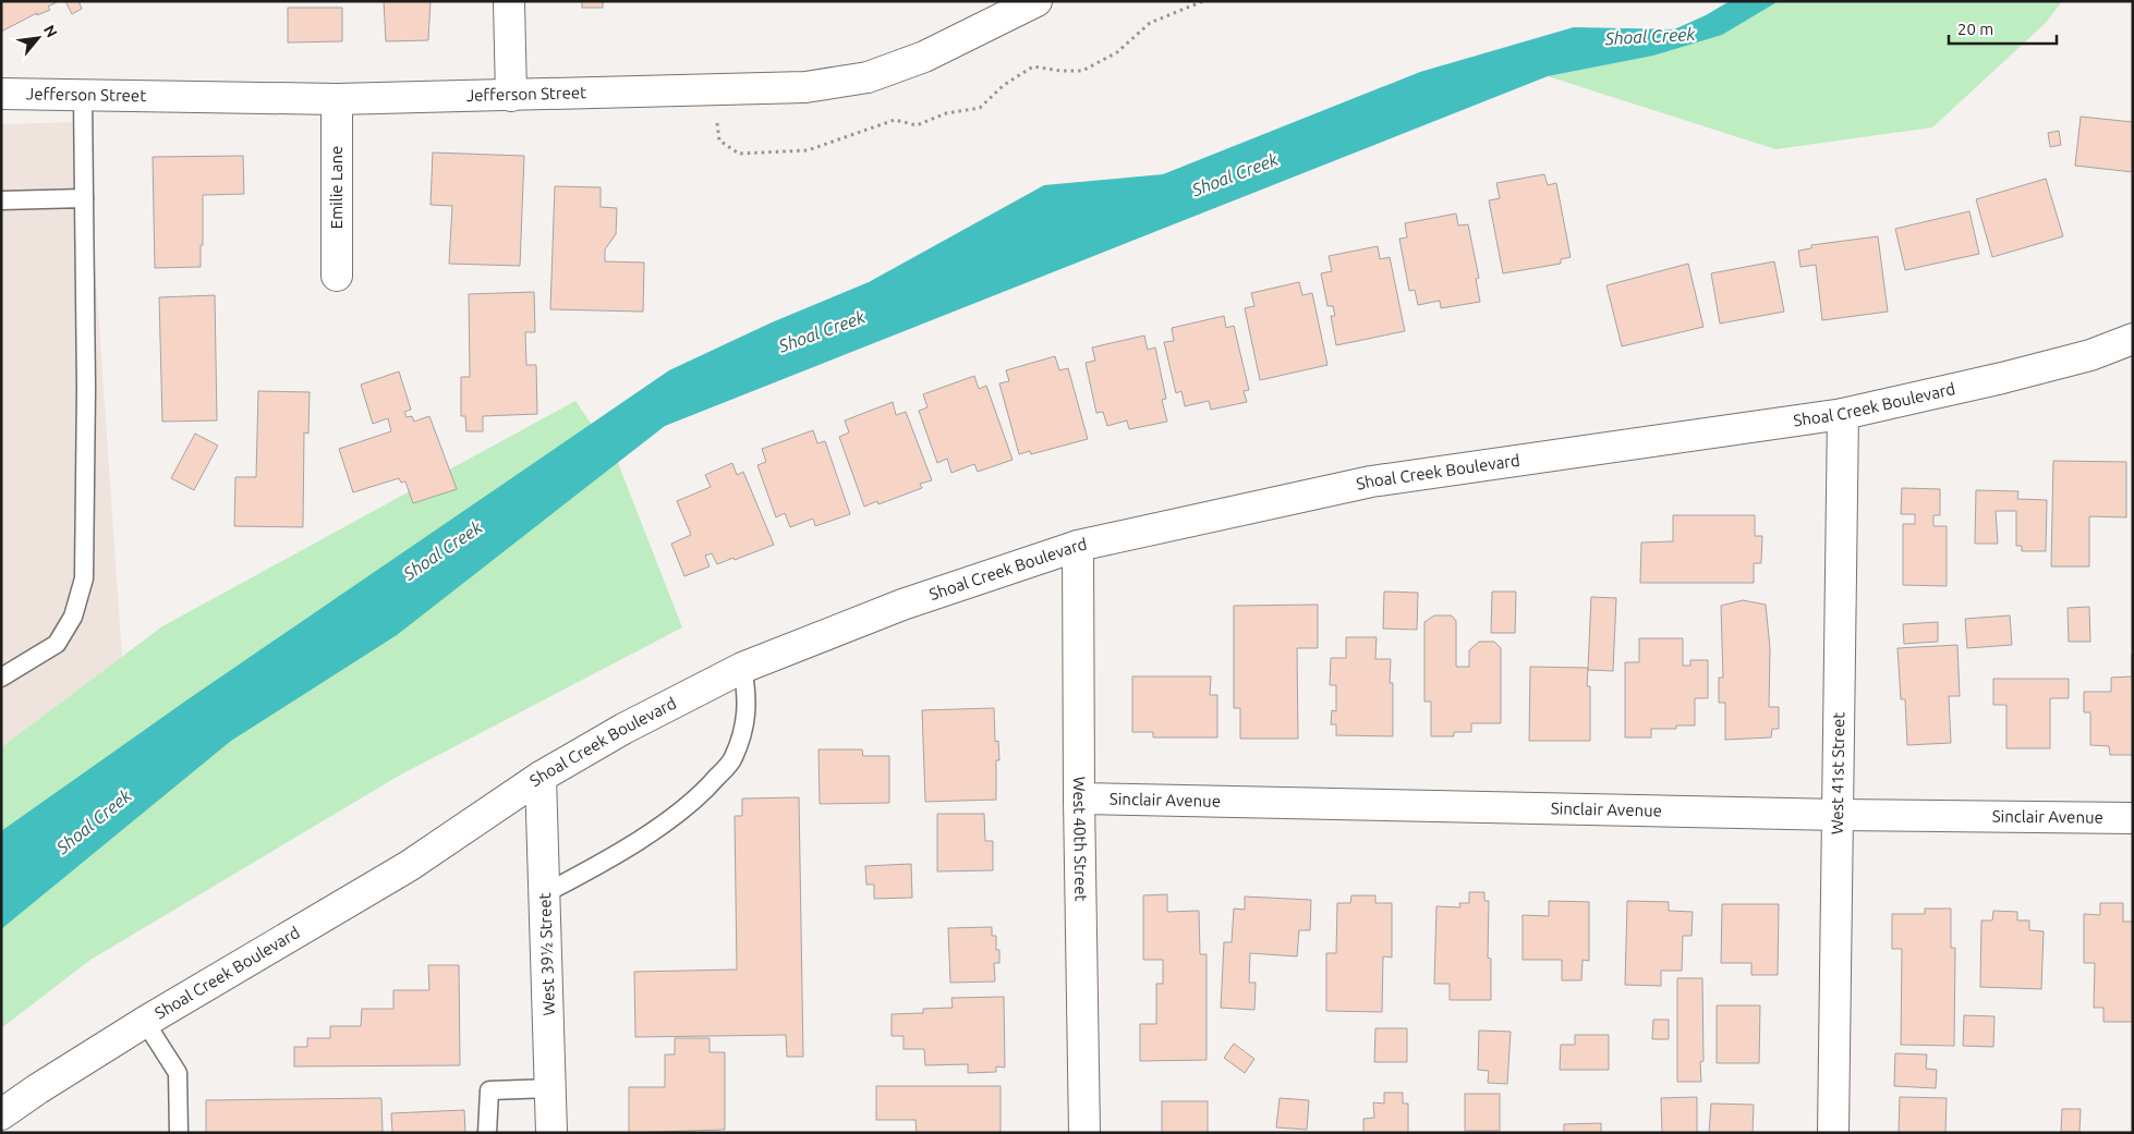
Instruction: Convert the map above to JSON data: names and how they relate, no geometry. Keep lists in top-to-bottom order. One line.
{"streets":{"street":["Jefferson Street","Emilie Lane","Shoal Creek Boulevard","West 41st Street","Sinclair Avenue","West 40th Street","West 39½ Street"]},"crossings":[["Jefferson Street","Emilie Lane"],["Shoal Creek Boulevard","West 41st Street"],["Shoal Creek Boulevard","West 40th Street"],["Shoal Creek Boulevard","West 39½ Street"],["West 41st Street","Sinclair Avenue"],["Sinclair Avenue","West 40th Street"]],"water":["Shoal Creek"],"scale_bar":"20 m","north":"top right"}
